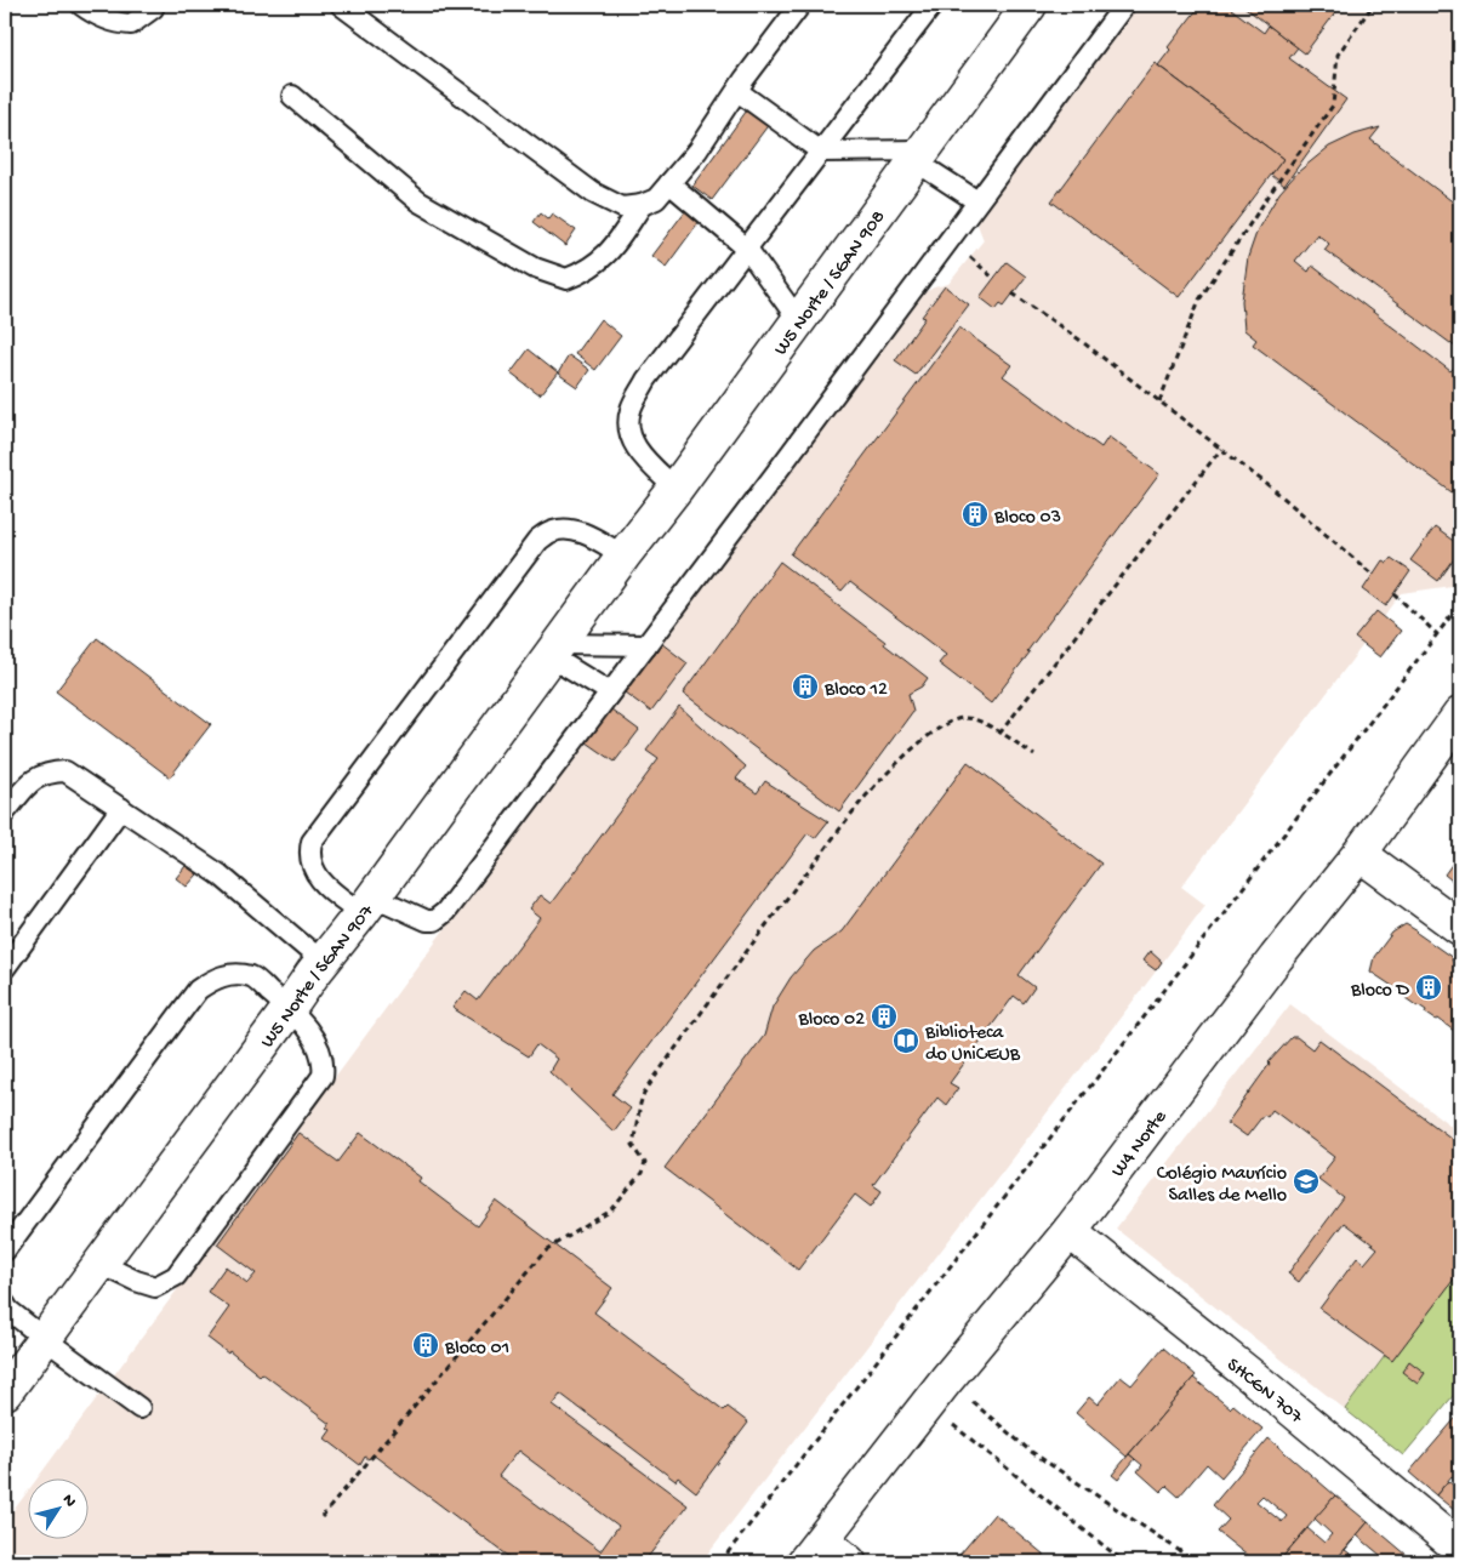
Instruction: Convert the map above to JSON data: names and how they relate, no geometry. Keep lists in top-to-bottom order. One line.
{"streets":{"main road":["W5 Norte / SGAN 908","W5 Norte / SGAN 907","W4 Norte","SHCGN 707"]},"crossings":[["W5 Norte / SGAN 908","W5 Norte / SGAN 907"],["W4 Norte","SHCGN 707"]],"places":{"building":["Bloco 03","Bloco 12","Bloco D","Bloco 02","Bloco 01"],"library":["Biblioteca do UniCEUB"],"school or university":["Colégio Maurício Salles de Mello"]},"north":"top right"}
